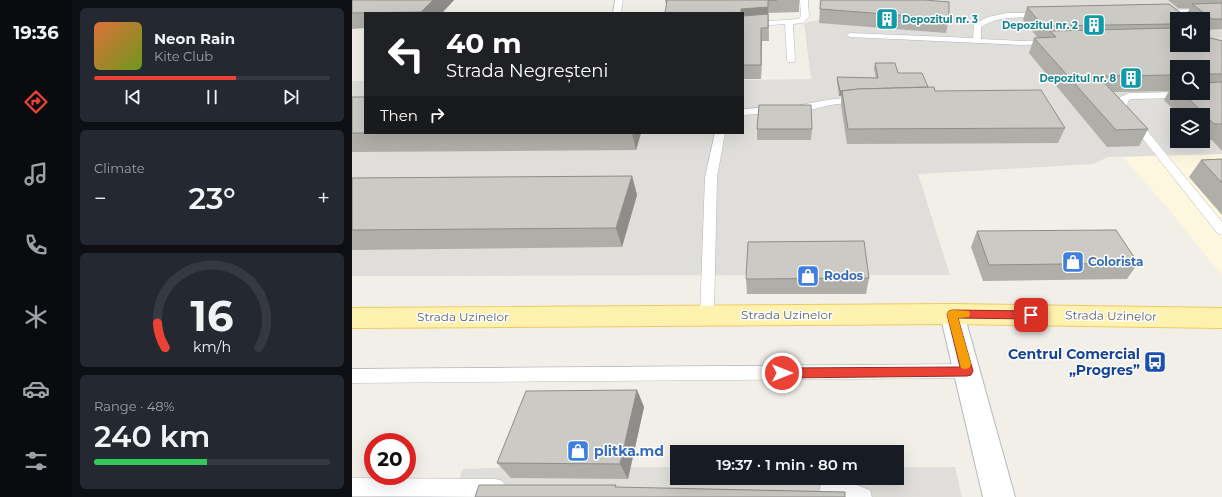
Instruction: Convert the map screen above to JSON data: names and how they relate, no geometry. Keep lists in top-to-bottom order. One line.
{"streets":{"main road":["Strada Uzinelor"]},"places":{"building":["Depozitul nr. 3","Depozitul nr. 2","Depozitul nr. 8"],"shop":["Colorista","Rodos","plitka.md"],"bus stop":["Centrul Comercial „Progres”"]},"page":{"tabs":"19:36","turn":["40 m","Strada Negreșteni"],"song":["Neon Rain","Kite Club"],"then":"Then","tile":["Climate",["Range · 48%","240 km"]],"heat":["−","23°","+"],"limit":"20","trip":"19:37 · 1 min · 80 m","gauge":["16","km/h"]}}
